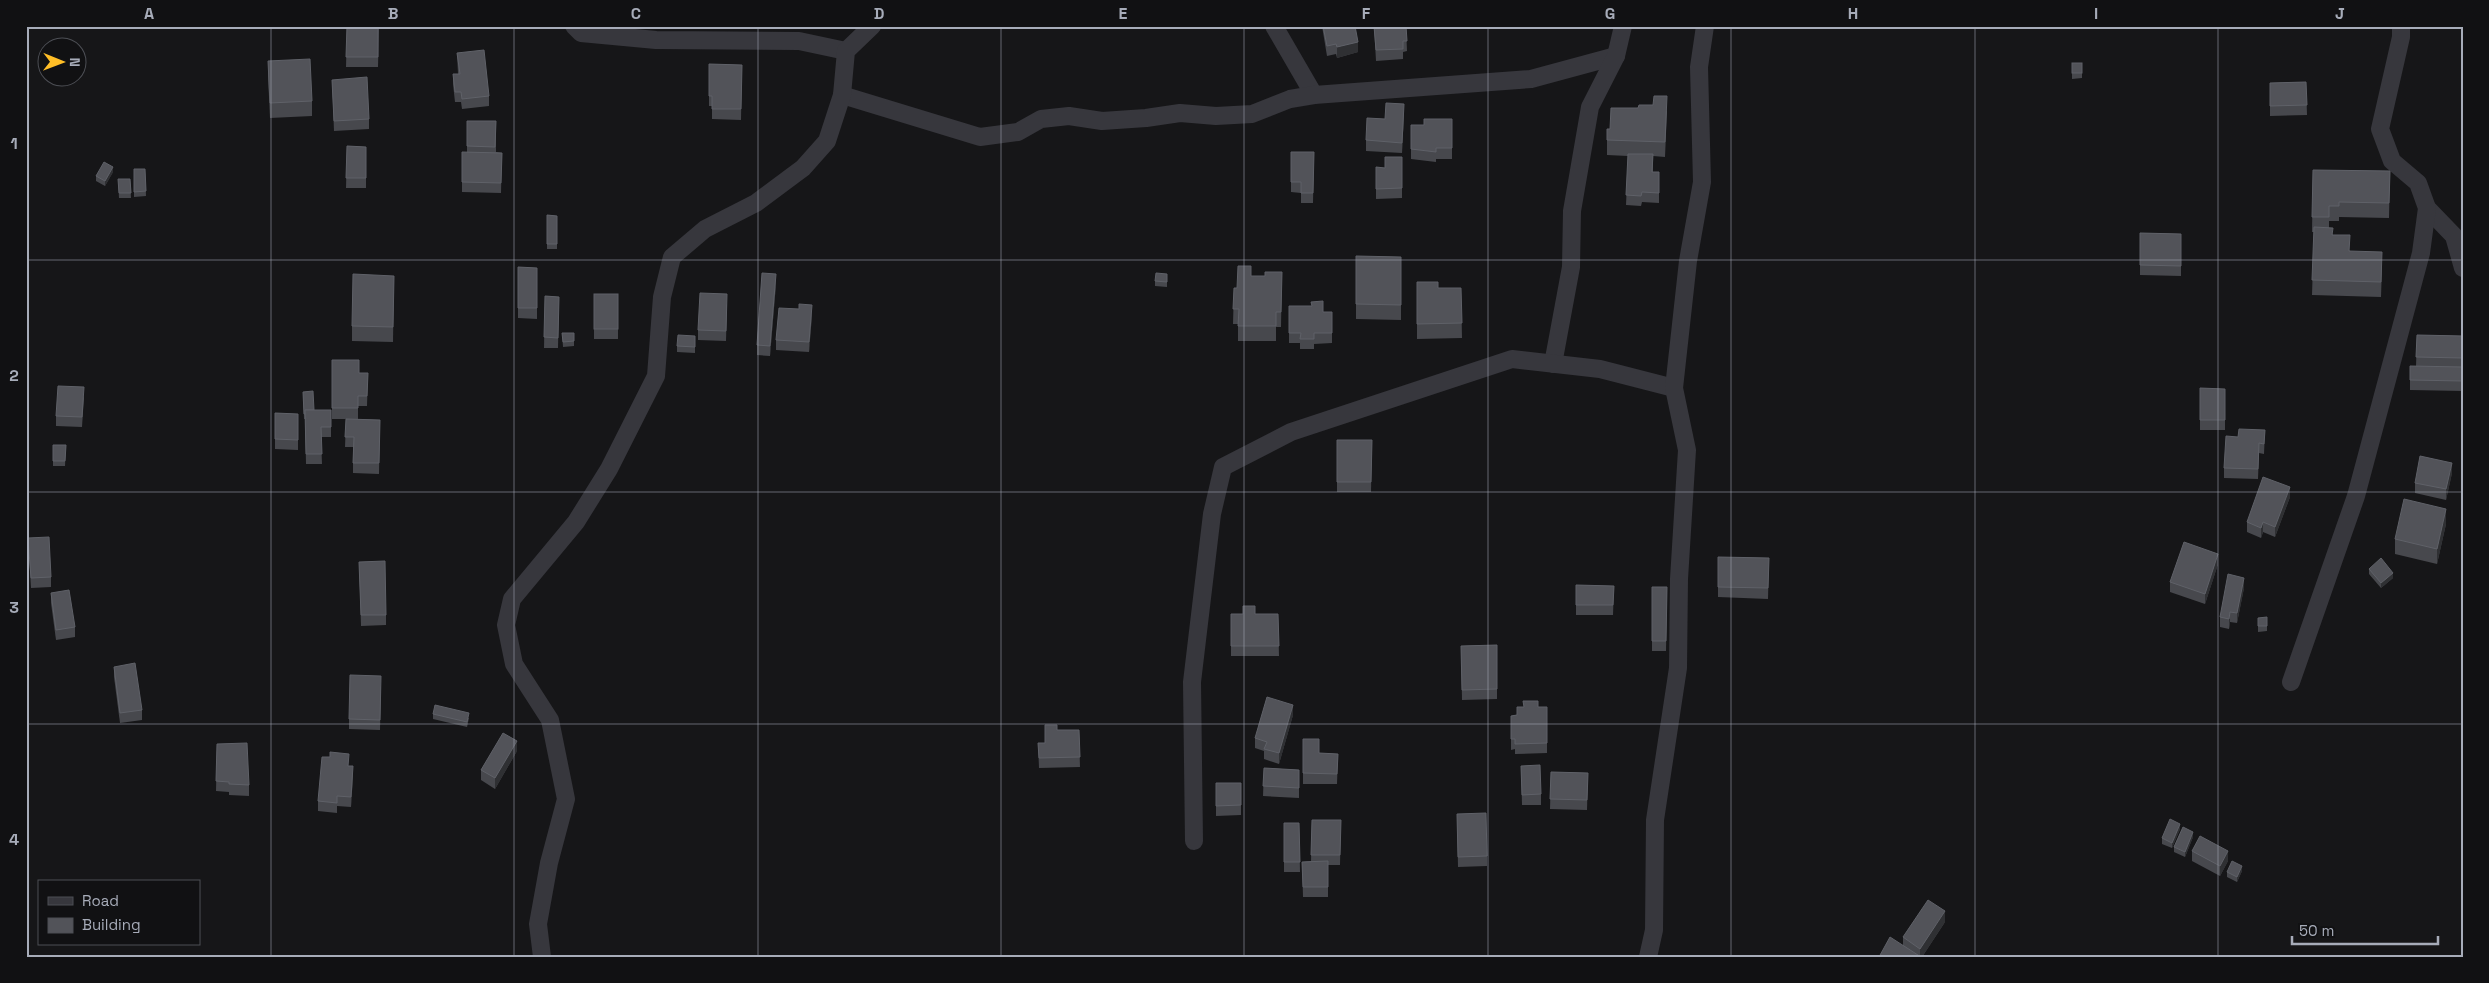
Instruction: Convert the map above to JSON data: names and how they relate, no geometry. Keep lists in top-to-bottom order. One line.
{"legend":["Road","Building"],"scale_bar":"50 m","north":"right","grid":{"columns":["A","B","C","D","E","F","G","H","I","J"],"rows":["1","2","3","4"]}}
